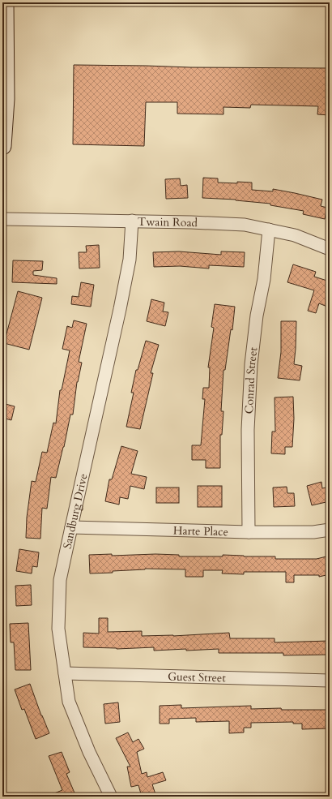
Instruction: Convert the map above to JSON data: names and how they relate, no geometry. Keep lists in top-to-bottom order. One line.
{"streets":{"street":["Twain Road","Conrad Street","Sandburg Drive","Harte Place","Guest Street"]},"crossings":[["Twain Road","Conrad Street"],["Twain Road","Sandburg Drive"],["Conrad Street","Harte Place"],["Sandburg Drive","Harte Place"],["Sandburg Drive","Guest Street"]]}
